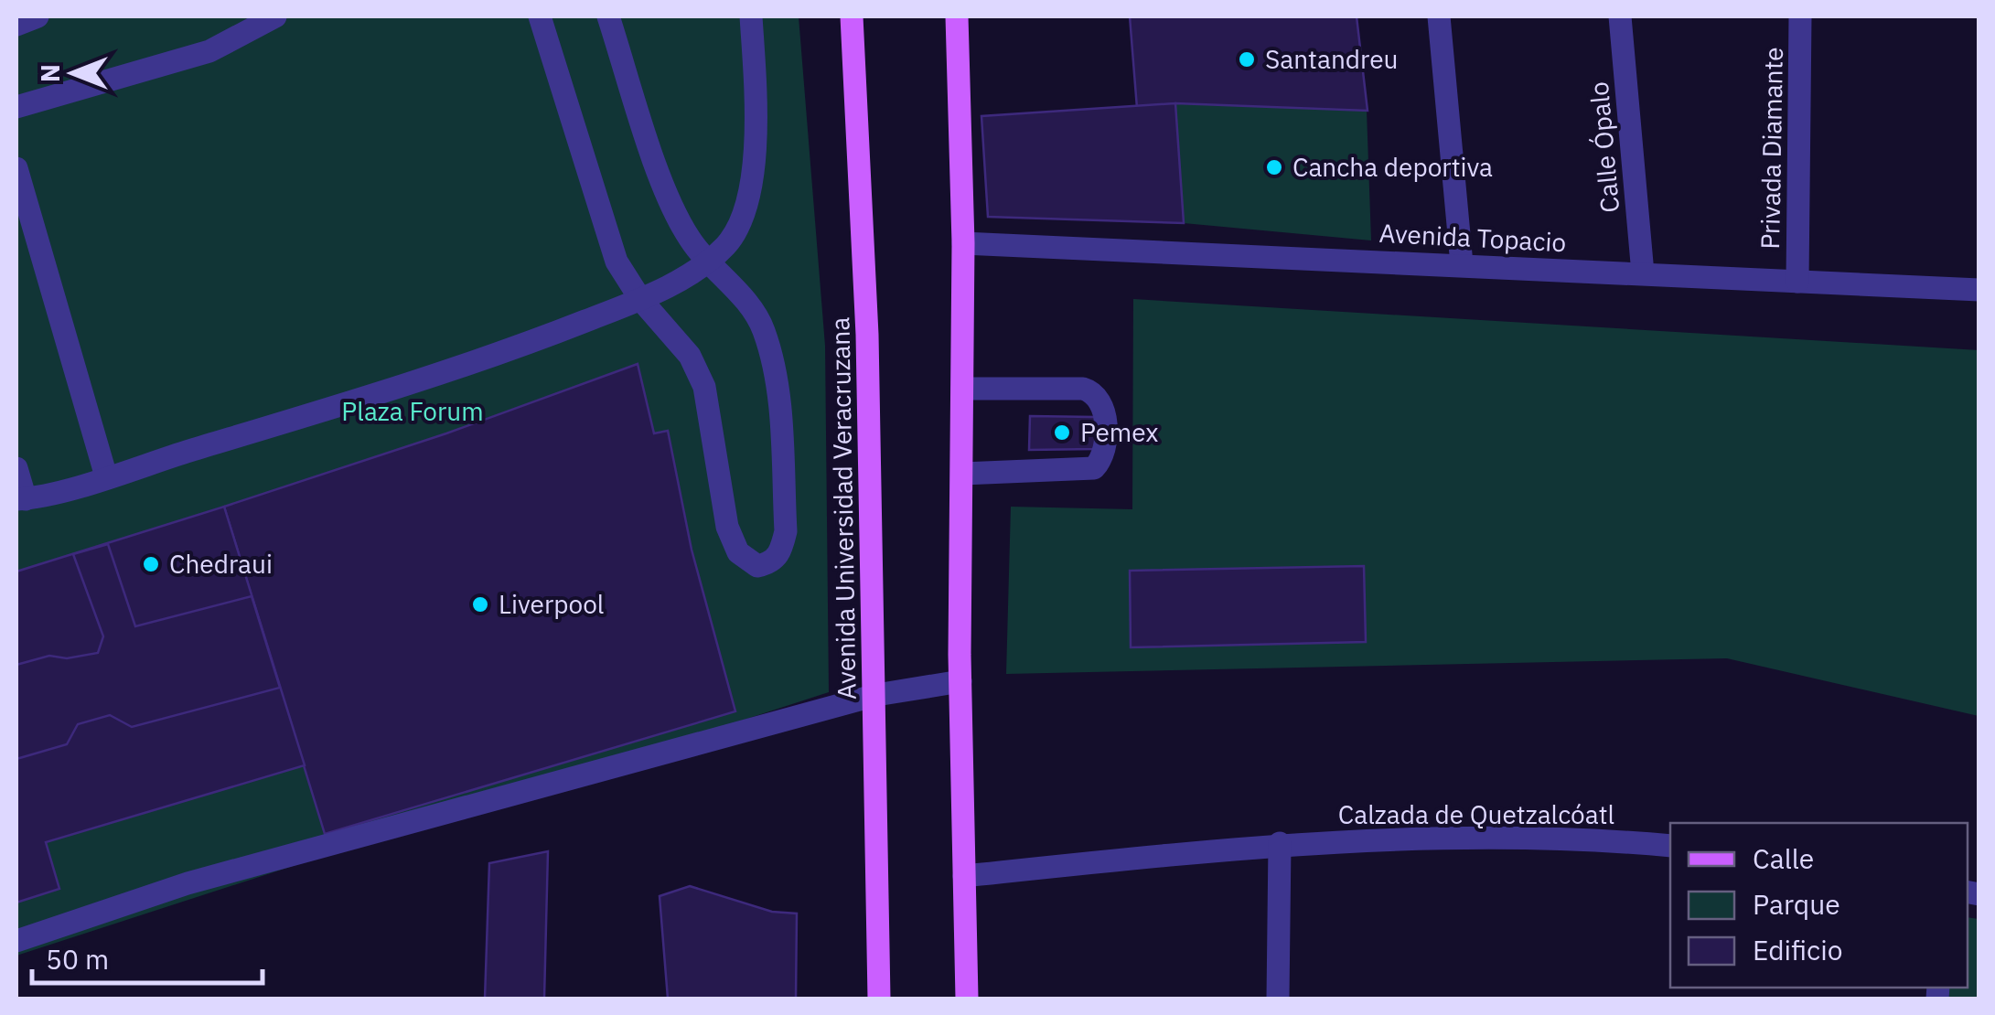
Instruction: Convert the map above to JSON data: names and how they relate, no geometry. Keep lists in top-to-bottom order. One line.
{"streets":{"main road":["Avenida Universidad Veracruzana"],"street":["Calle Ópalo","Privada Diamante","Avenida Topacio","Calzada de Quetzalcóatl"]},"crossings":[["Calle Ópalo","Avenida Topacio"],["Privada Diamante","Avenida Topacio"]],"parks":["Plaza Forum"],"places":["Santandreu","Cancha deportiva","Pemex","Chedraui","Liverpool"],"legend":["Calle","Parque","Edificio"],"scale_bar":"50 m","north":"left"}
